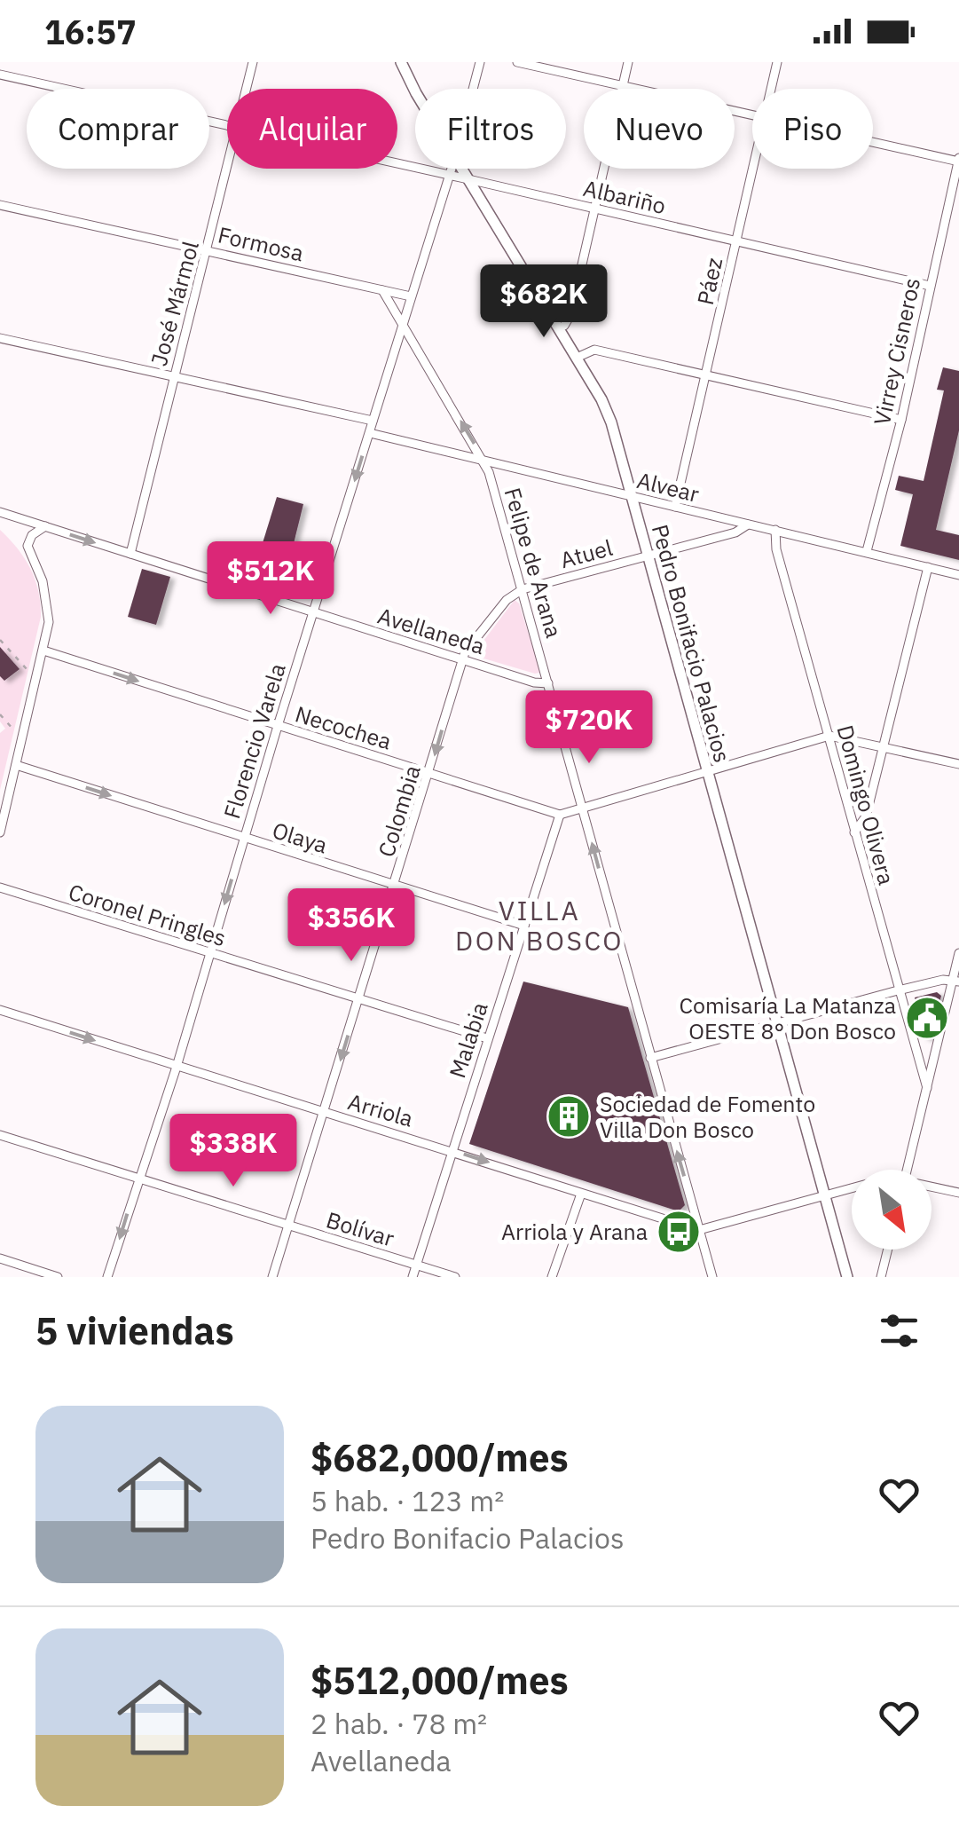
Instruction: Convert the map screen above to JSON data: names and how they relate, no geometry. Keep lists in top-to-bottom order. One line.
{"streets":{"street":["Albariño","Formosa","Páez","José Mármol","Virrey Cisneros","Alvear","Atuel","Felipe de Arana","Avellaneda","Pedro Bonifacio Palacios","Necochea","Florencio Varela","Domingo Olivera","Colombia","Olaya","Coronel Pringles","Malabia","Arriola","Bolívar"]},"crossings":[["Albariño","Páez"],["Albariño","Virrey Cisneros"],["Albariño","Pedro Bonifacio Palacios"],["Albariño","Florencio Varela"],["Formosa","José Mármol"],["Formosa","Felipe de Arana"],["Formosa","Florencio Varela"],["Páez","Alvear"],["José Mármol","Avellaneda"],["Virrey Cisneros","Alvear"],["Alvear","Atuel"],["Alvear","Felipe de Arana"],["Alvear","Pedro Bonifacio Palacios"],["Alvear","Florencio Varela"],["Alvear","Domingo Olivera"],["Atuel","Felipe de Arana"],["Atuel","Pedro Bonifacio Palacios"],["Felipe de Arana","Avellaneda"],["Felipe de Arana","Florencio Varela"],["Felipe de Arana","Arriola"],["Avellaneda","Florencio Varela"],["Avellaneda","Colombia"],["Necochea","Florencio Varela"],["Necochea","Colombia"],["Necochea","Malabia"],["Florencio Varela","Olaya"],["Florencio Varela","Coronel Pringles"],["Florencio Varela","Arriola"],["Florencio Varela","Bolívar"],["Colombia","Olaya"],["Colombia","Coronel Pringles"],["Colombia","Arriola"],["Colombia","Bolívar"],["Olaya","Malabia"],["Coronel Pringles","Malabia"],["Malabia","Arriola"],["Malabia","Bolívar"]],"one_way":["Felipe de Arana","Necochea","Colombia","Olaya","Arriola"],"districts":["VILLA DON BOSCO"],"places":{"public building":["Comisaría La Matanza OESTE 8° Don Bosco"],"building":["Sociedad de Fomento Villa Don Bosco"],"bus stop":["Arriola y Arana"]},"north":"bottom right","page":{"status":"16:57","chip":["Comprar","Alquilar","Filtros","Nuevo","Piso"],"price":["$682K","$512K","$720K","$356K","$338K"],"heading":"5 viviendas","list":[{"name":"$682,000/mes","note":"5 hab. · 123 m² · Pedro Bonifacio Palacios"},{"name":"$512,000/mes","note":"2 hab. · 78 m² · Avellaneda"}]}}
